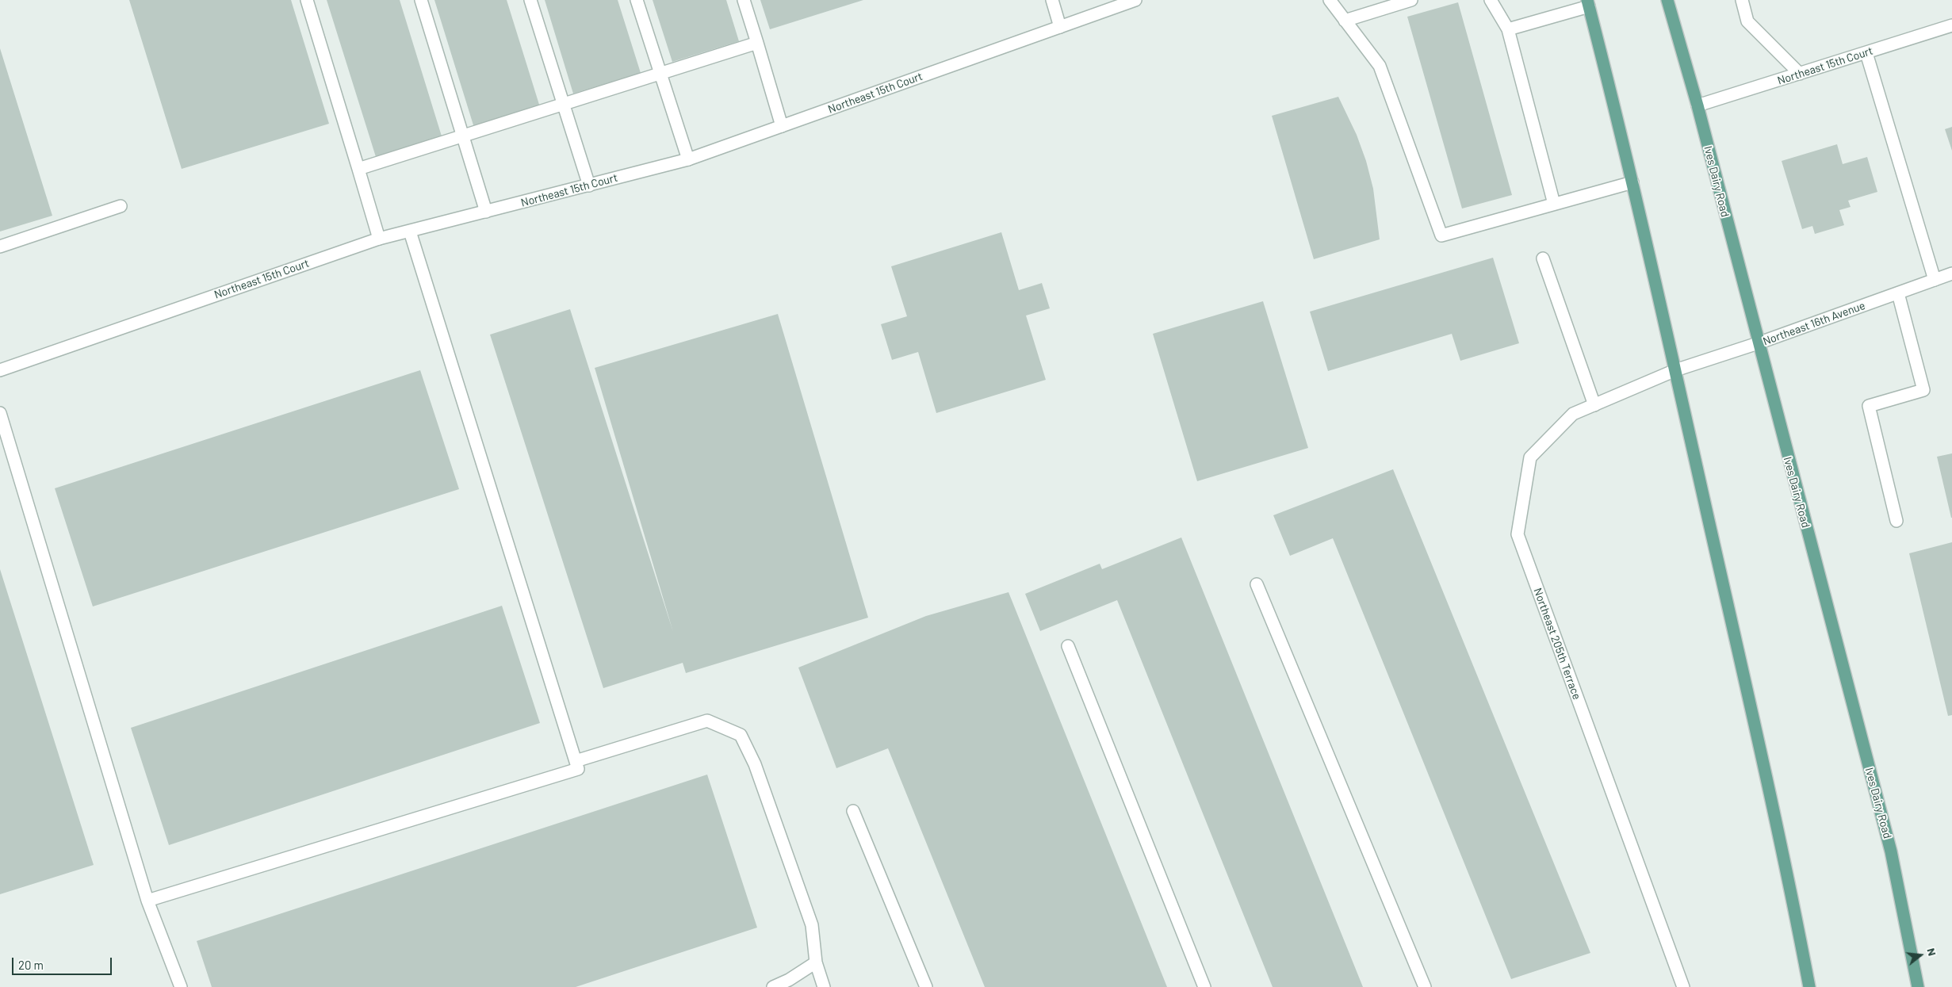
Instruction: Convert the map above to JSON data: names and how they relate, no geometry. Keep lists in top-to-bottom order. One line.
{"streets":{"main road":["Ives Dairy Road"],"street":["Northeast 15th Court","Northeast 16th Avenue","Northeast 205th Terrace"]},"crossings":[["Northeast 15th Court","Ives Dairy Road"],["Ives Dairy Road","Northeast 16th Avenue"],["Northeast 16th Avenue","Northeast 205th Terrace"]],"scale_bar":"20 m","north":"right"}
